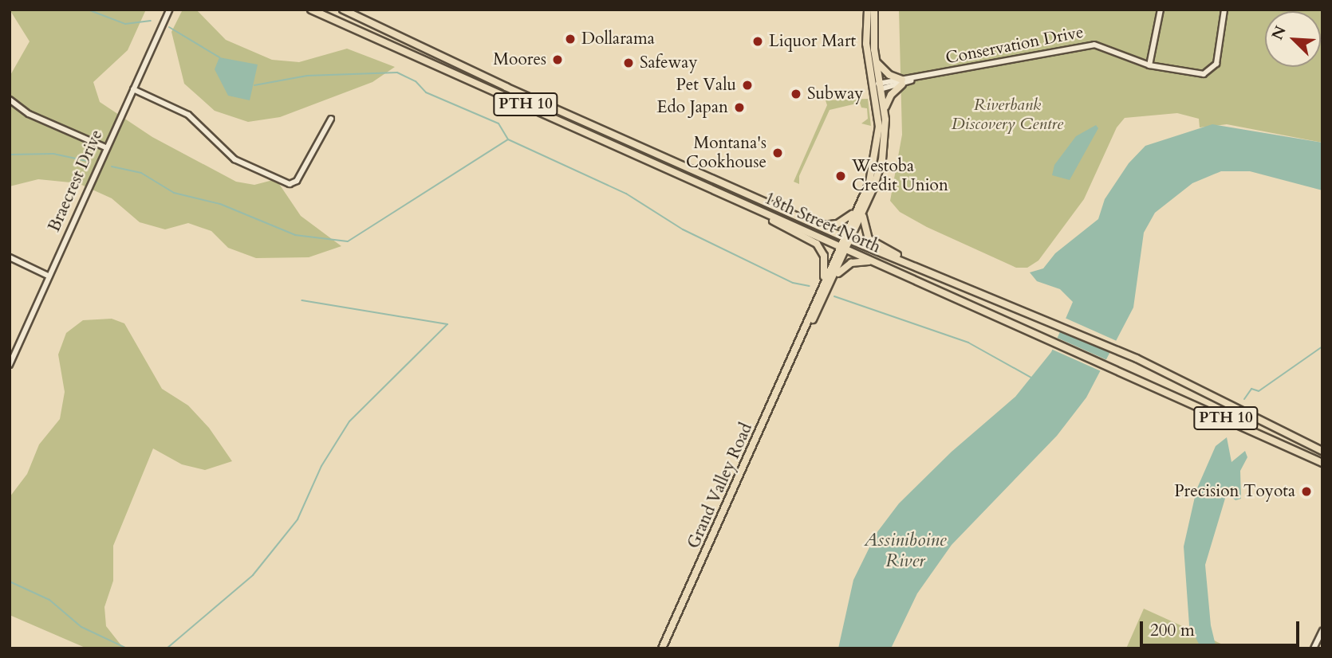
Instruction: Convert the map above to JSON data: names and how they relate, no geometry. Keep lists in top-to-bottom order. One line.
{"streets":{"main road":["PTH 10","18th Street North","Grand Valley Road"],"street":["Conservation Drive","Braecrest Drive"]},"crossings":[["18th Street North","Grand Valley Road"]],"water":["Assiniboine River"],"parks":["Riverbank Discovery Centre"],"places":["Dollarama","Liquor Mart","Moores","Safeway","Pet Valu","Subway","Edo Japan","Montana's Cookhouse","Westoba Credit Union","Precision Toyota"],"scale_bar":"200 m","north":"top left"}
